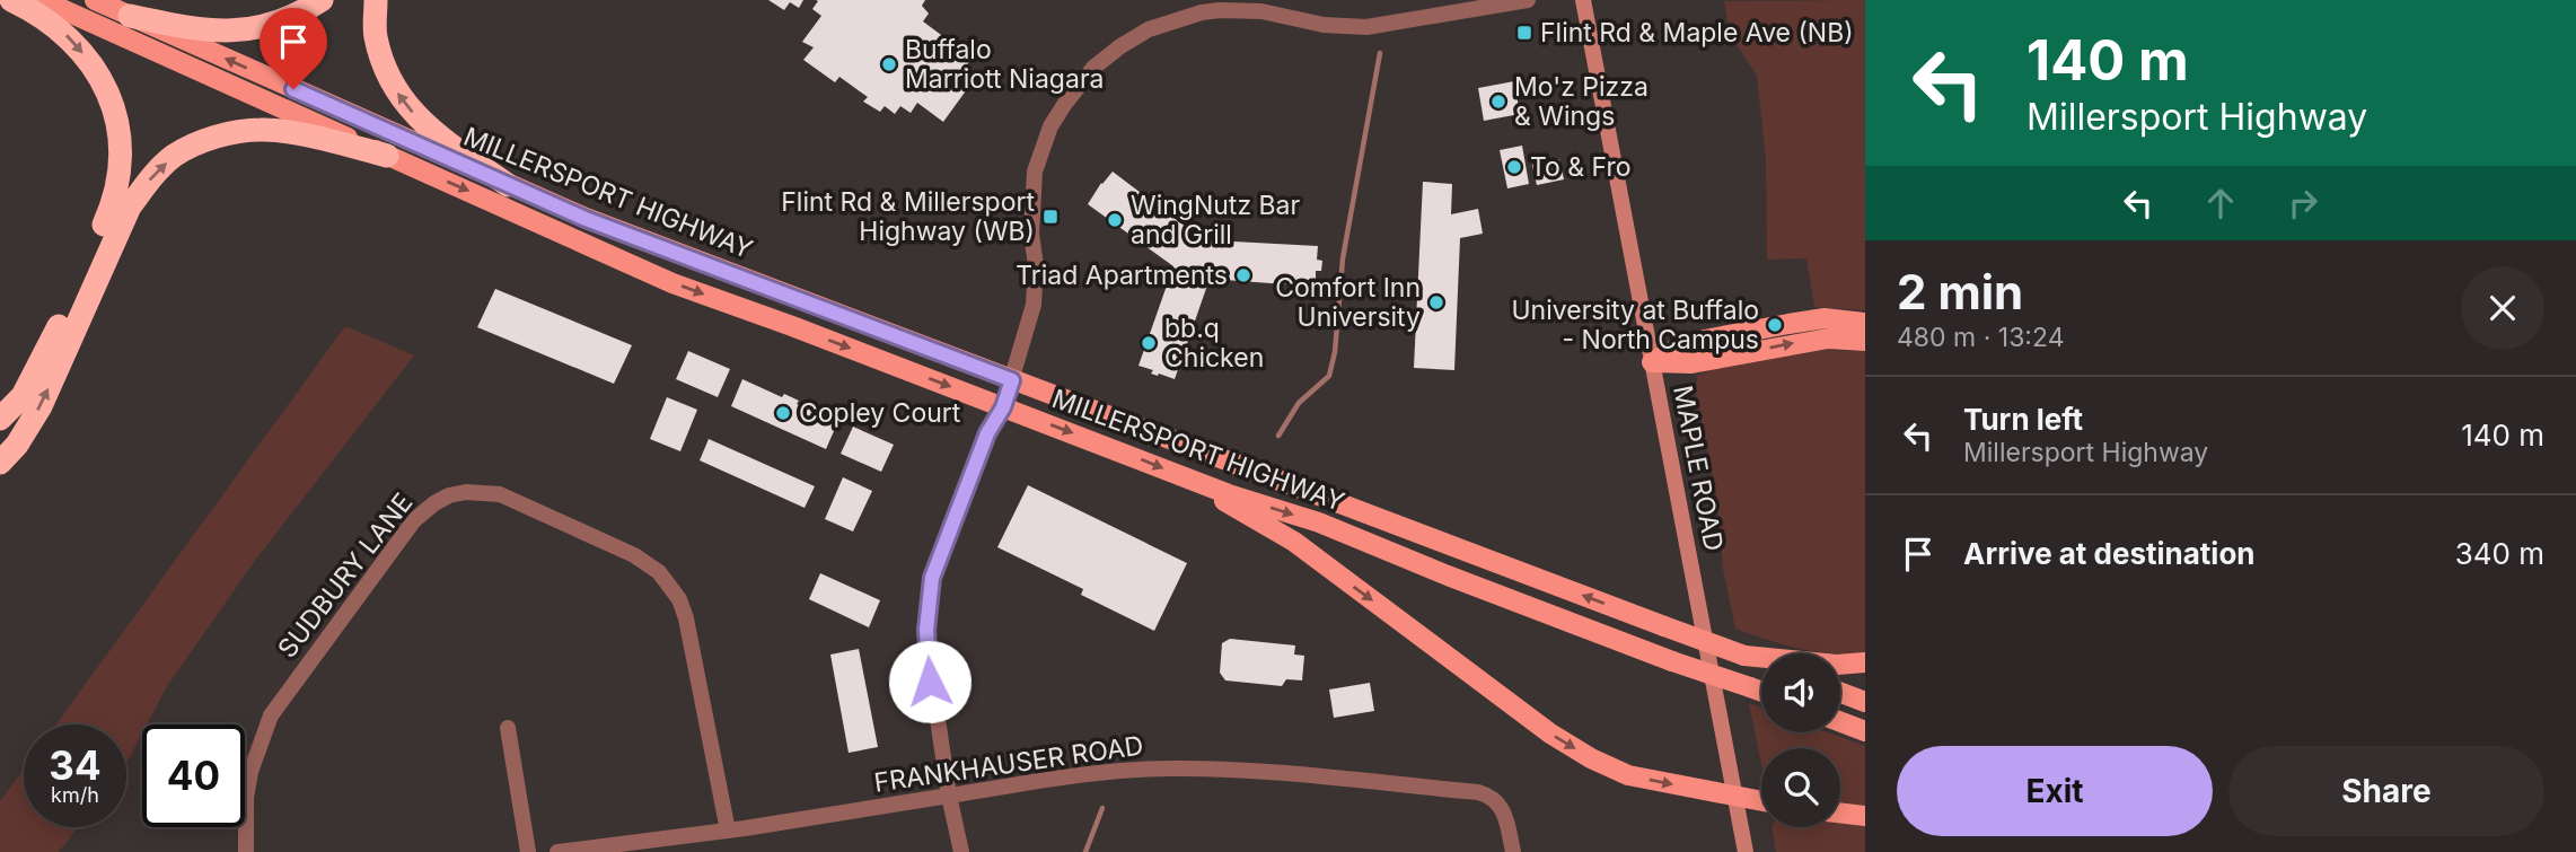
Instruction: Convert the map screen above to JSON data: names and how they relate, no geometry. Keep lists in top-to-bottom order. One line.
{"streets":{"main road":["MILLERSPORT HIGHWAY","MAPLE ROAD"],"street":["SUDBURY LANE","FRANKHAUSER ROAD"]},"crossings":[["SUDBURY LANE","FRANKHAUSER ROAD"]],"places":{"transit":["Flint Rd & Maple Ave (NB)","Flint Rd & Millersport Highway (WB)"],"other":["Buffalo Marriott Niagara","Mo'z Pizza & Wings","To & Fro","WingNutz Bar and Grill","Triad Apartments","Comfort Inn University","University at Buffalo - North Campus","bb.q Chicken","Copley Court"]},"page":{"turn":["140 m","Millersport Highway"],"heading":["2 min","480 m · 13:24"],"list":[{"name":"Turn left","note":"Millersport Highway","value":"140 m"},{"name":"Arrive at destination","value":"340 m"}],"speed":"34 km/h","limit":"40","buttons":["Exit","Share"]}}
